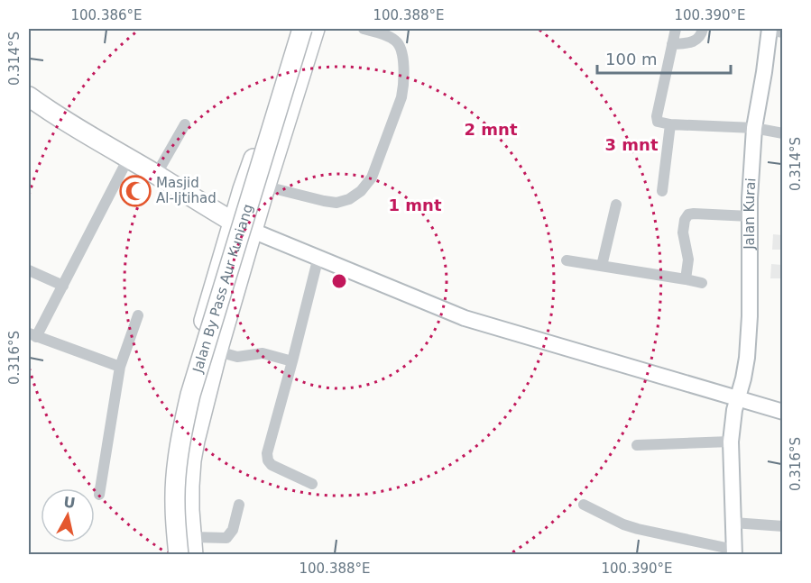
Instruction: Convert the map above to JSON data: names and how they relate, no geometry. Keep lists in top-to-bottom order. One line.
{"streets":{"highway":["Jalan By Pass Aur Kuniang"],"street":["Jalan Kurai"]},"places":{"mosque":["Masjid Al-Ijtihad"]},"scale_bar":"100 m","north":"top","coordinates":["100.386°E","100.388°E","100.390°E","0.314°S","0.316°S"],"rings":["2 mnt","3 mnt","1 mnt"]}
